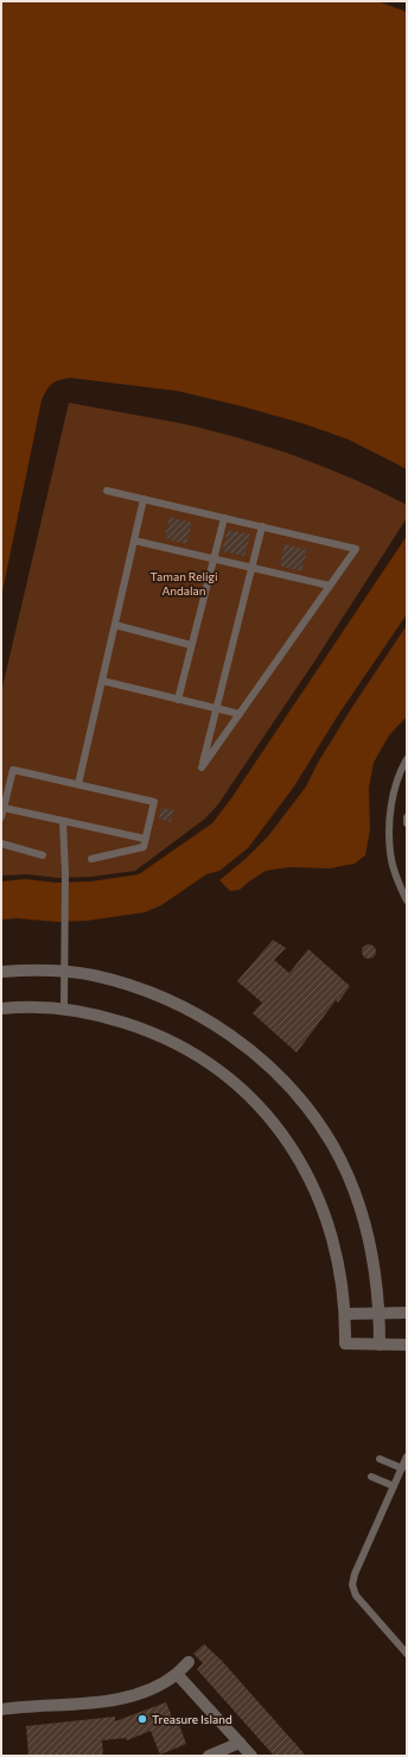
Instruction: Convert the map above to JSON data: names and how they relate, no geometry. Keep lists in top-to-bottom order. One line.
{"parks":["Taman Religi Andalan"],"places":["Treasure Island"]}
